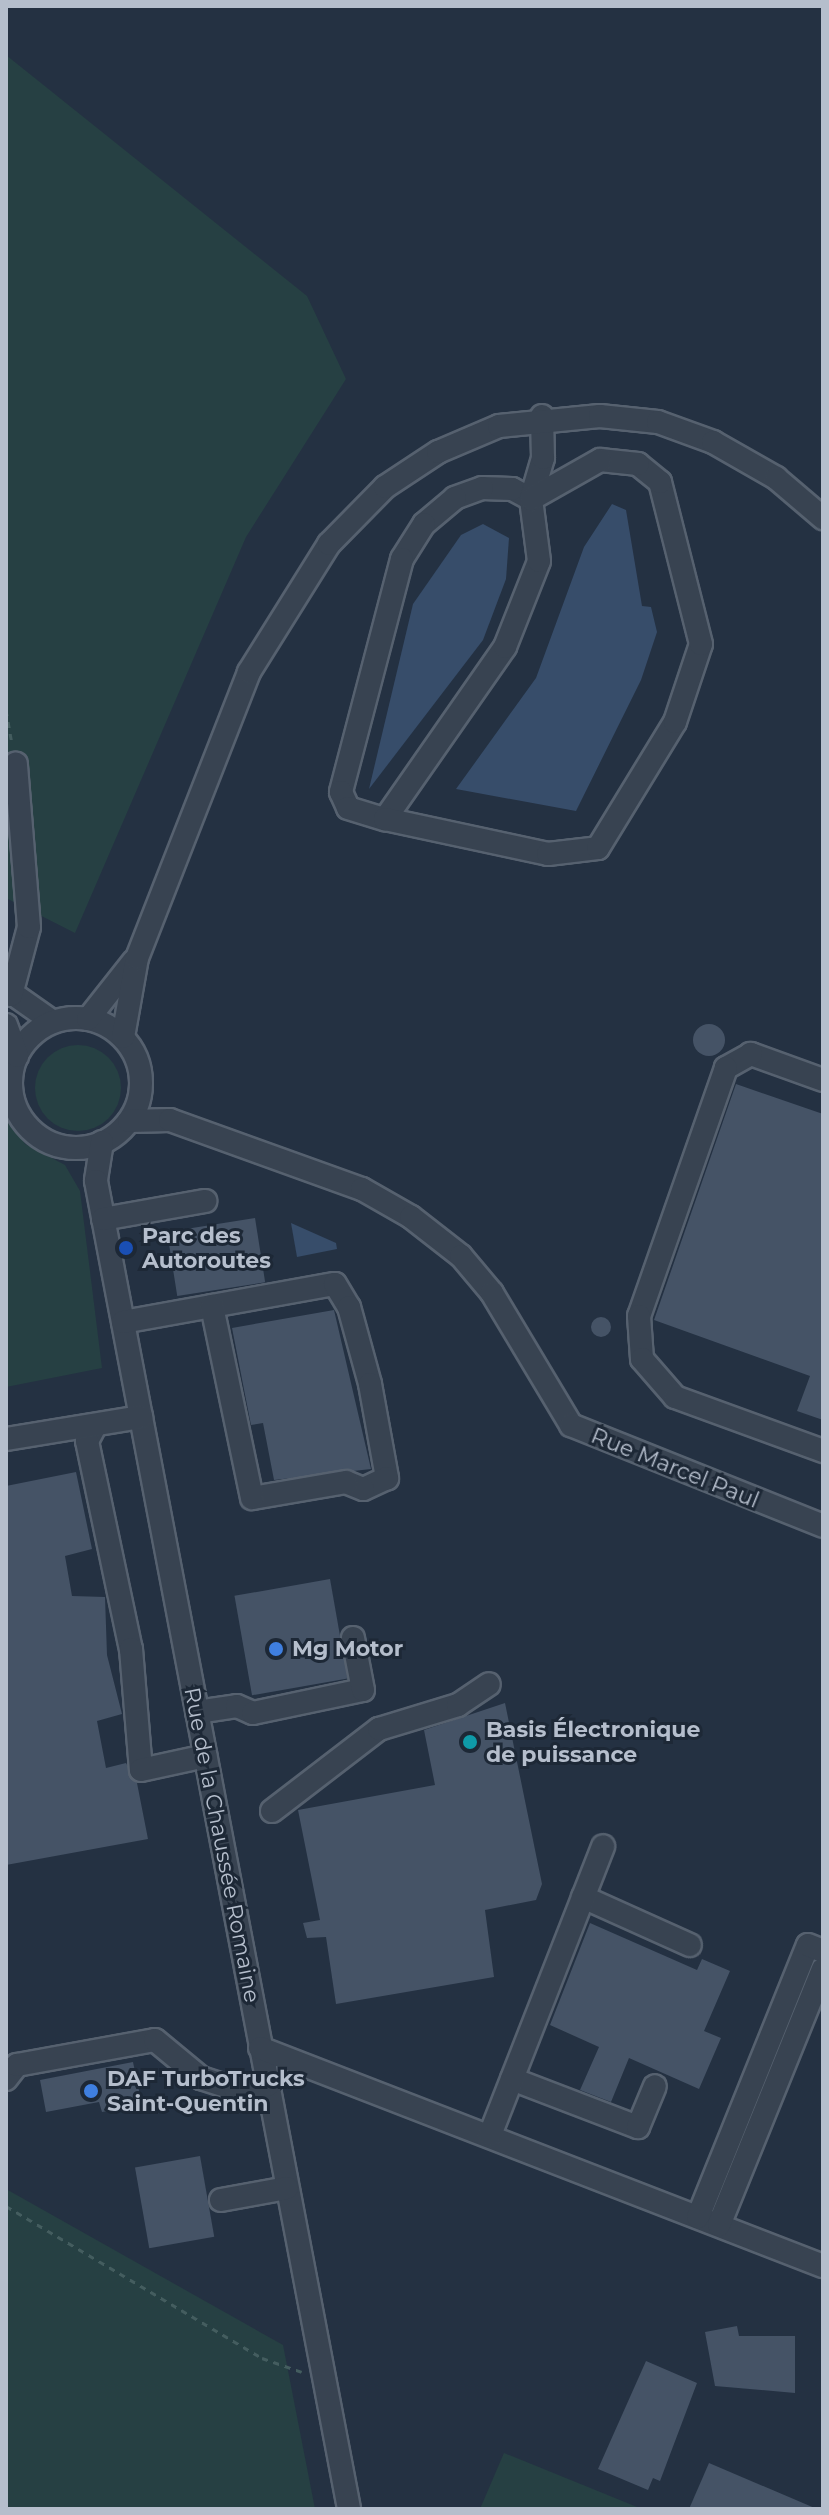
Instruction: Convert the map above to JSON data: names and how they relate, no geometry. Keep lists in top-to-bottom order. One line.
{"streets":{"street":["Rue Marcel Paul","Rue de la Chaussée Romaine"]},"crossings":[["Rue Marcel Paul","Rue de la Chaussée Romaine"]],"places":["Parc des Autoroutes","Mg Motor","Basis Électronique de puissance","DAF TurboTrucks Saint-Quentin"]}
